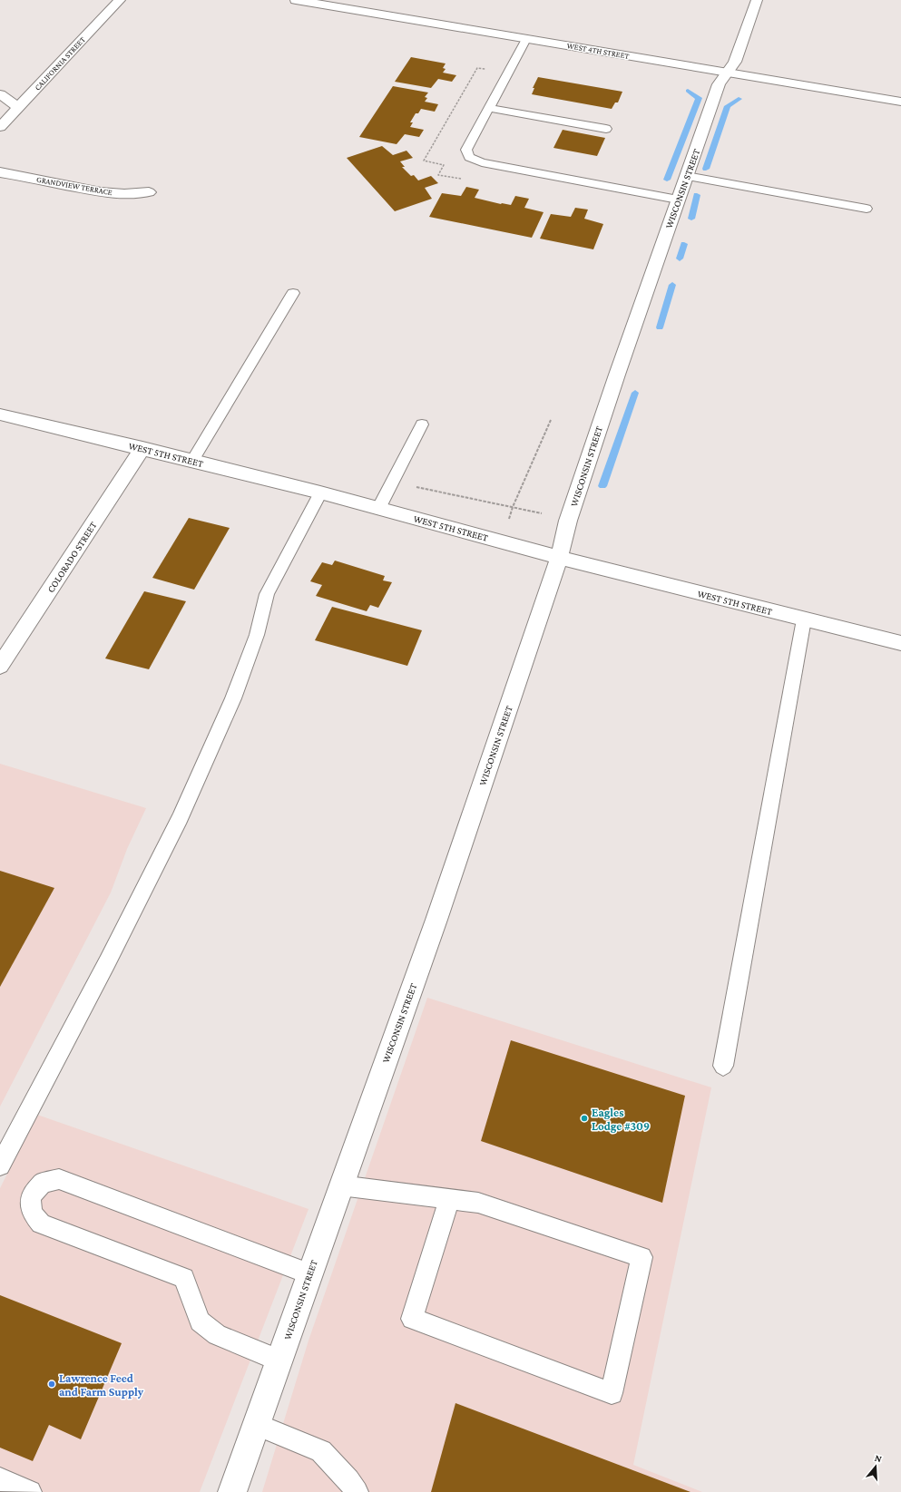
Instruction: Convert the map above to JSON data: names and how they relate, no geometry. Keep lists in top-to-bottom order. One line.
{"streets":{"street":["WEST 4TH STREET","CALIFORNIA STREET","GRANDVIEW TERRACE","WISCONSIN STREET","WEST 5TH STREET","COLORADO STREET"]},"crossings":[["WEST 4TH STREET","WISCONSIN STREET"],["WISCONSIN STREET","WEST 5TH STREET"],["WEST 5TH STREET","COLORADO STREET"]],"places":["Eagles Lodge #309","Lawrence Feed and Farm Supply"],"north":"top"}
